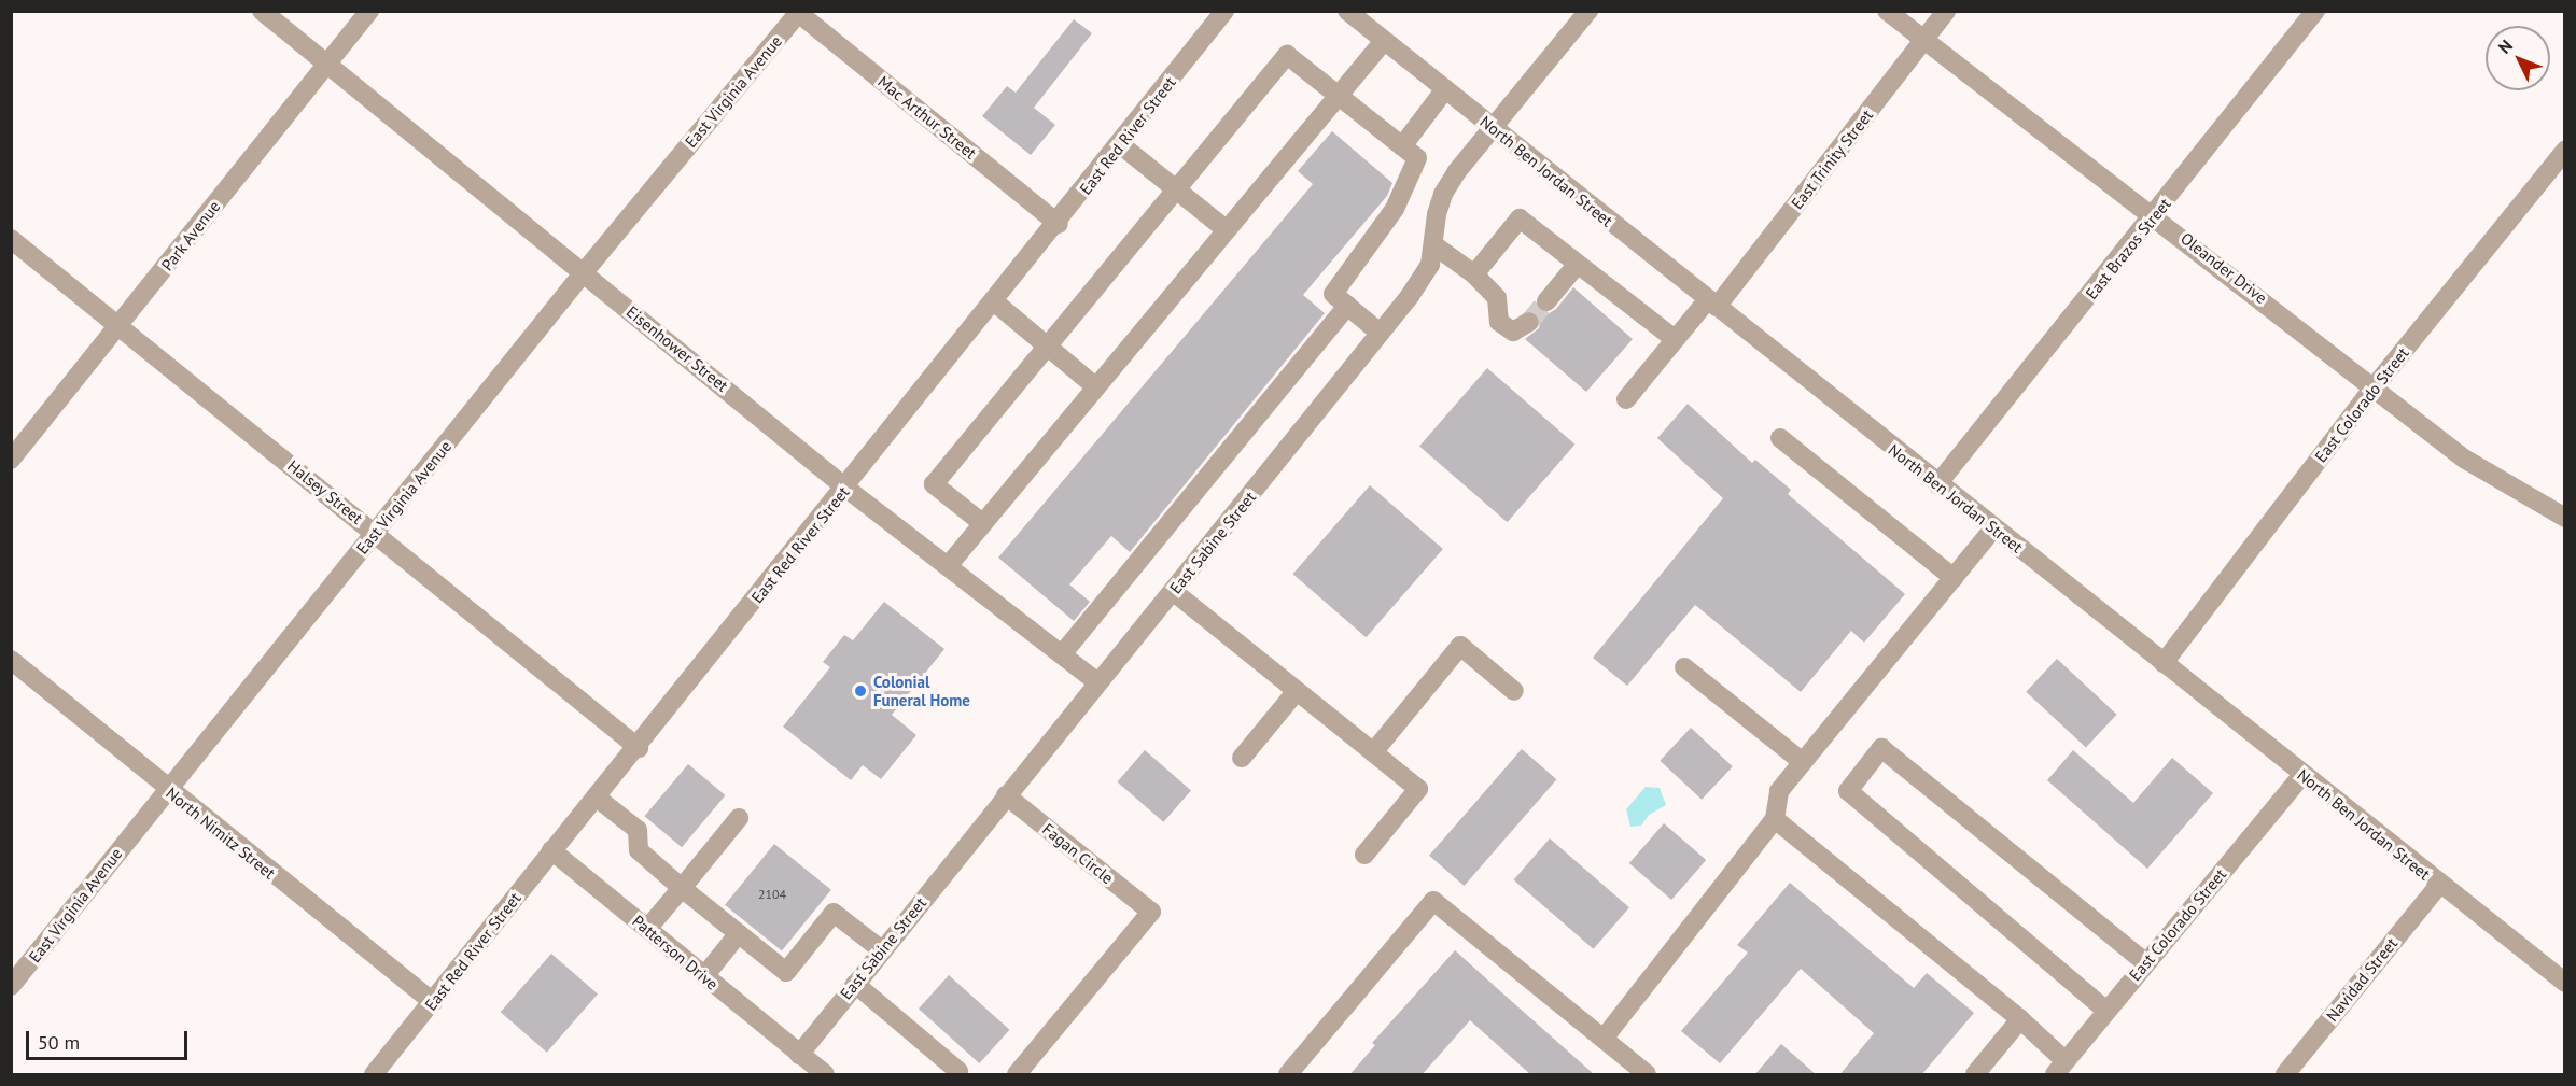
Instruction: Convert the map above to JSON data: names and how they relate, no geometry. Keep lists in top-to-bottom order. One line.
{"streets":{"street":["East Virginia Avenue","Mac Arthur Street","East Red River Street","East Trinity Street","North Ben Jordan Street","Park Avenue","East Brazos Street","Oleander Drive","Eisenhower Street","East Colorado Street","Halsey Street","East Sabine Street","North Nimitz Street","Fagan Circle","Patterson Drive","Navidad Street"]},"crossings":[["East Virginia Avenue","Mac Arthur Street"],["East Virginia Avenue","Eisenhower Street"],["East Virginia Avenue","Halsey Street"],["East Virginia Avenue","North Nimitz Street"],["Mac Arthur Street","East Red River Street"],["East Red River Street","Eisenhower Street"],["East Red River Street","Halsey Street"],["East Red River Street","North Nimitz Street"],["East Red River Street","Patterson Drive"],["East Trinity Street","North Ben Jordan Street"],["East Trinity Street","Oleander Drive"],["North Ben Jordan Street","East Brazos Street"],["North Ben Jordan Street","East Colorado Street"],["North Ben Jordan Street","East Sabine Street"],["North Ben Jordan Street","Navidad Street"],["Park Avenue","Eisenhower Street"],["Park Avenue","Halsey Street"],["East Brazos Street","Oleander Drive"],["Oleander Drive","East Colorado Street"],["Eisenhower Street","East Sabine Street"],["East Sabine Street","Fagan Circle"],["East Sabine Street","Patterson Drive"]],"places":["Colonial Funeral Home"],"house_numbers":["2104"],"scale_bar":"50 m","north":"top left"}
